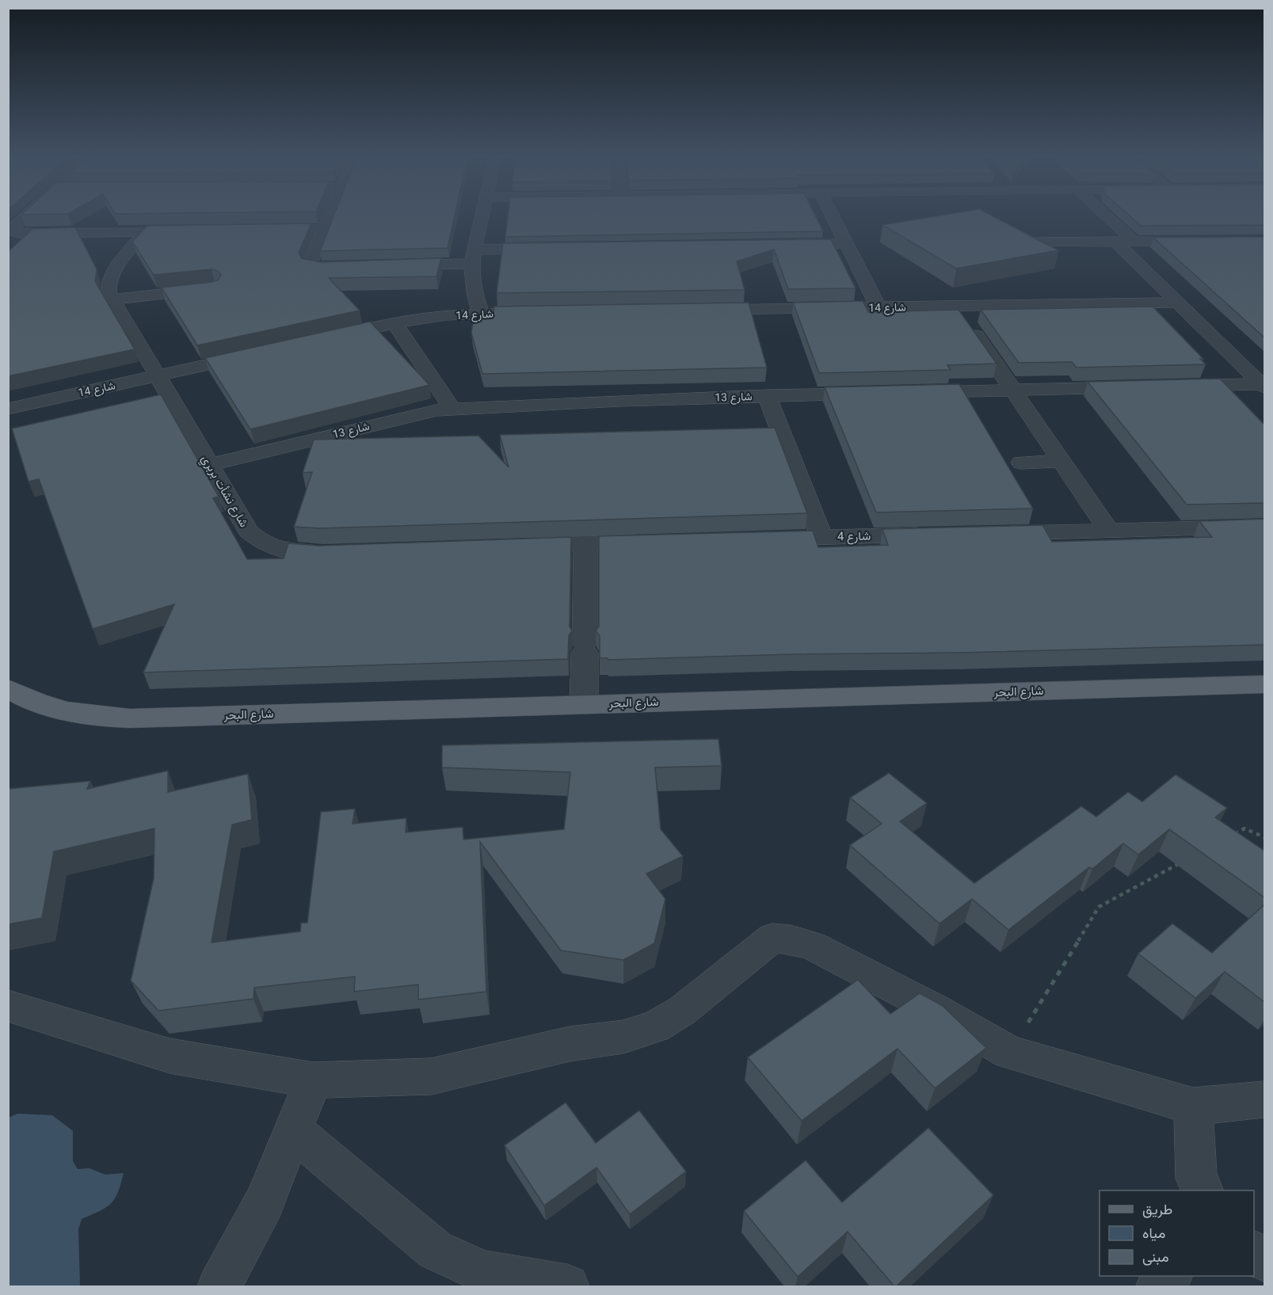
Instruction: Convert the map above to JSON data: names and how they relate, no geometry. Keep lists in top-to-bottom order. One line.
{"streets":{"main road":["شارع البحر"],"street":["شارع 14","شارع 13","شارع نشأت بربري","شارع 4"]},"crossings":[["شارع 14","شارع نشأت بربري"],["شارع 13","شارع نشأت بربري"]],"legend":["طريق","مياه","مبنى"]}
